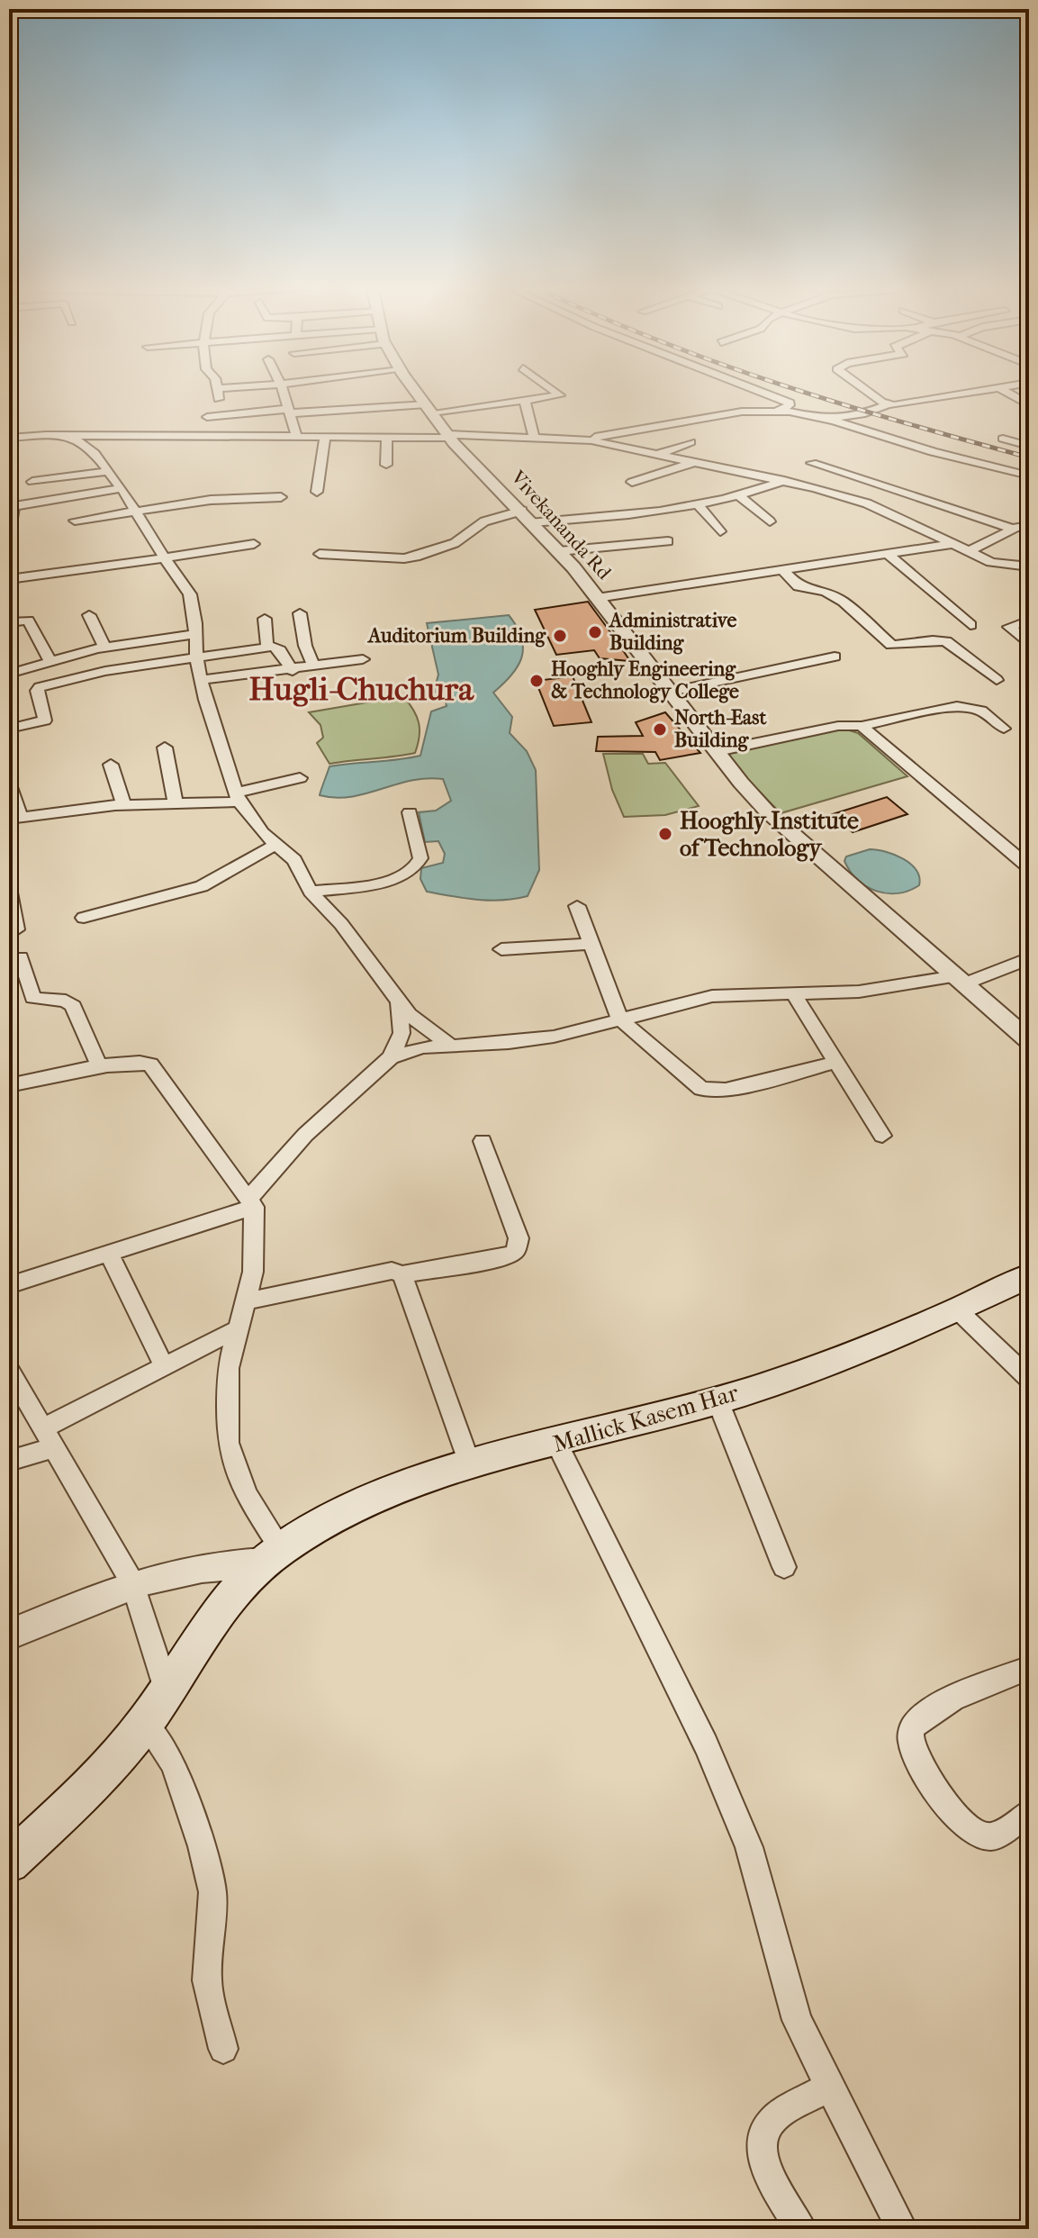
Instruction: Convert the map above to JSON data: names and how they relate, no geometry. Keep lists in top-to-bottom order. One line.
{"streets":{"main road":["Mallick Kasem Har"],"street":["Vivekananda Rd"]},"districts":["Hugli-Chuchura"],"places":["Administrative Building","Auditorium Building","Hooghly Engineering & Technology College","North-East Building","Hooghly Institute of Technology"]}
